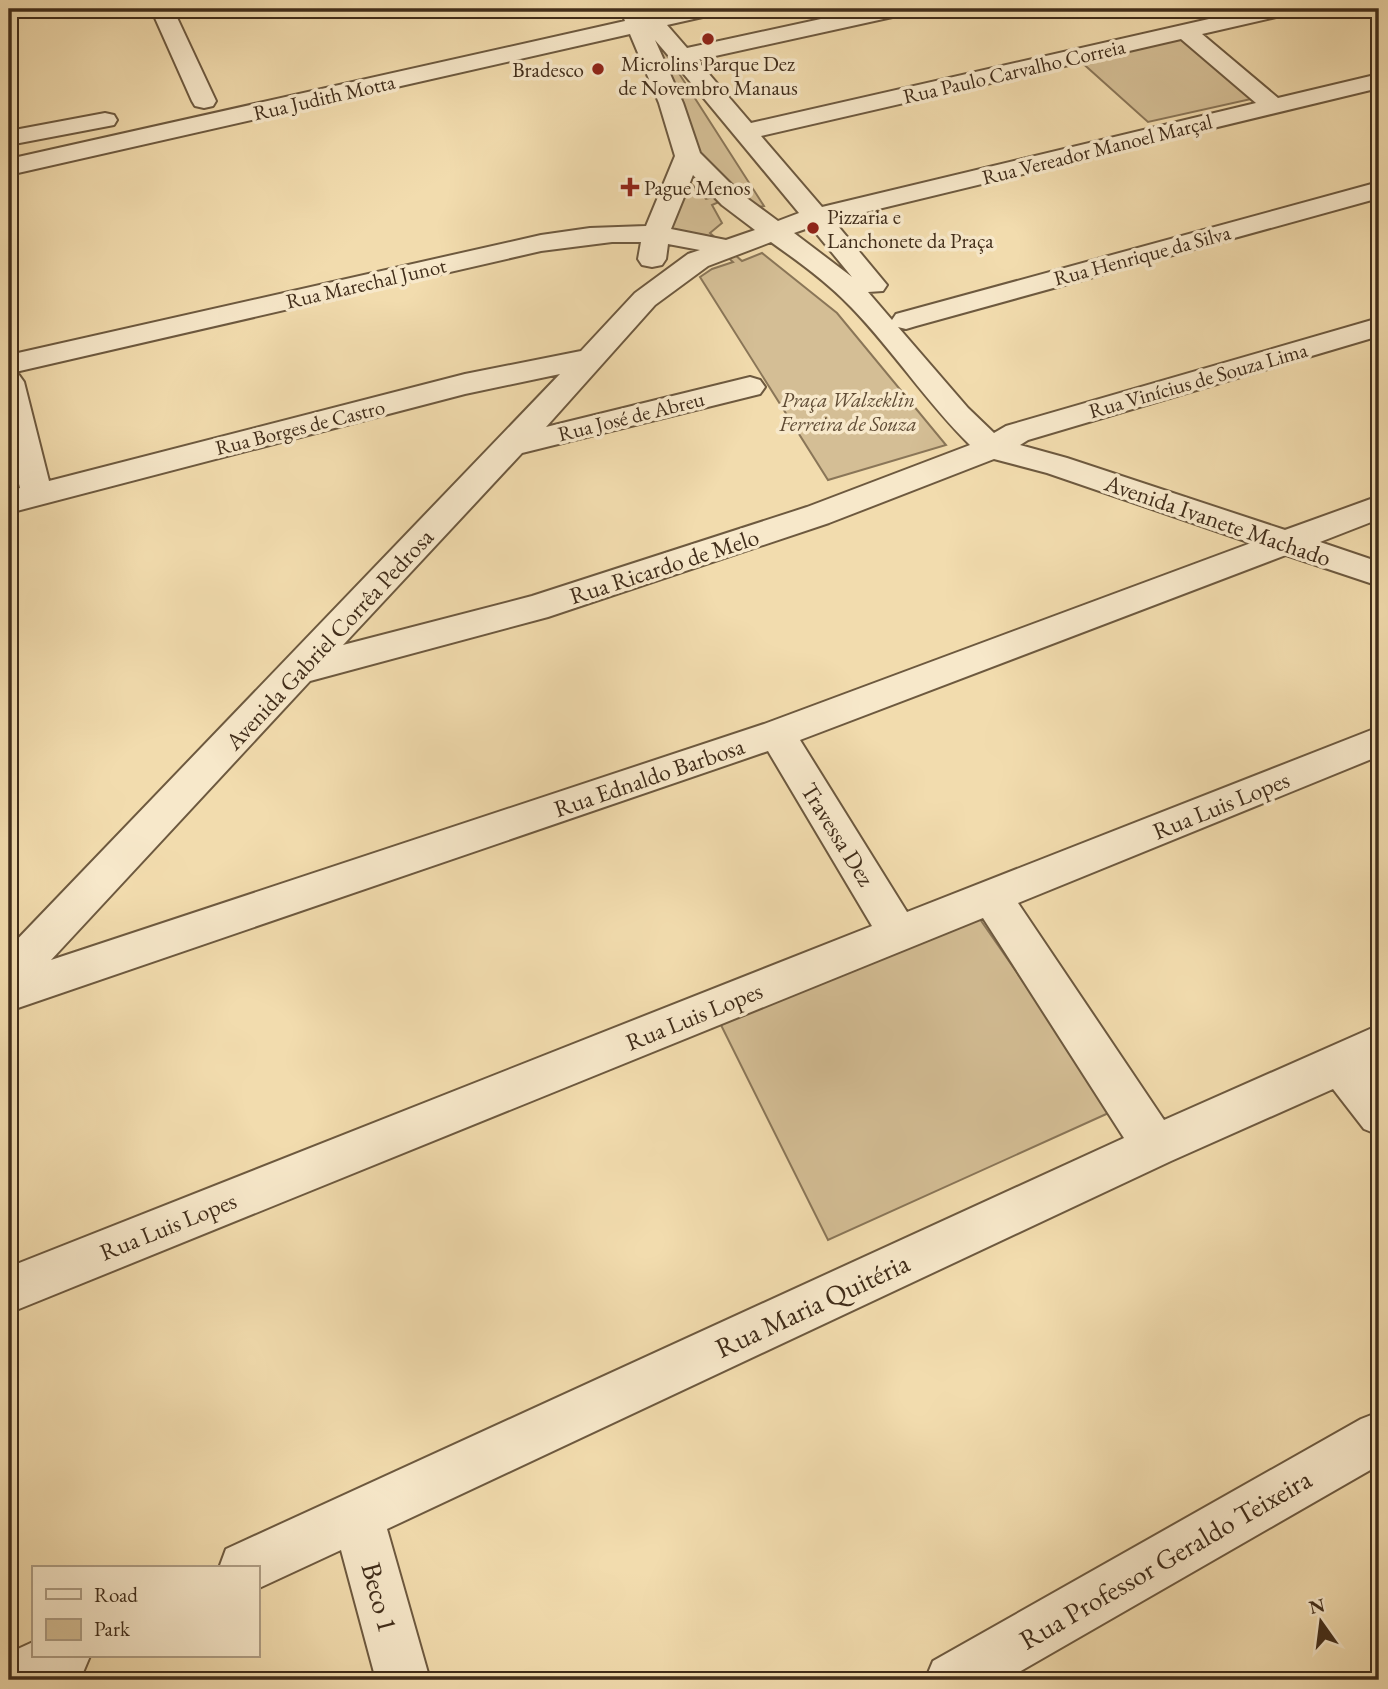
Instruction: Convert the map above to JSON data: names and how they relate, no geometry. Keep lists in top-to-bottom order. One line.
{"streets":{"street":["Rua Paulo Carvalho Correia","Rua Judith Motta","Rua Vereador Manoel Marçal","Rua Henrique da Silva","Rua Marechal Junot","Rua Vinícius de Souza Lima","Rua José de Abreu","Rua Borges de Castro","Avenida Ivanete Machado","Rua Ricardo de Melo","Avenida Gabriel Corrêa Pedrosa","Rua Ednaldo Barbosa","Rua Luis Lopes","Travessa Dez","Rua Maria Quitéria","Rua Professor Geraldo Teixeira","Beco 1"]},"crossings":[["Rua Paulo Carvalho Correia","Avenida Ivanete Machado"],["Rua Judith Motta","Avenida Ivanete Machado"],["Rua Vereador Manoel Marçal","Avenida Ivanete Machado"],["Rua Vereador Manoel Marçal","Avenida Gabriel Corrêa Pedrosa"],["Rua Henrique da Silva","Avenida Ivanete Machado"],["Rua Marechal Junot","Avenida Gabriel Corrêa Pedrosa"],["Rua Vinícius de Souza Lima","Avenida Ivanete Machado"],["Rua Vinícius de Souza Lima","Rua Ricardo de Melo"],["Rua José de Abreu","Avenida Gabriel Corrêa Pedrosa"],["Rua Borges de Castro","Avenida Gabriel Corrêa Pedrosa"],["Avenida Ivanete Machado","Rua Ricardo de Melo"],["Avenida Ivanete Machado","Avenida Gabriel Corrêa Pedrosa"],["Avenida Ivanete Machado","Rua Ednaldo Barbosa"],["Rua Ricardo de Melo","Avenida Gabriel Corrêa Pedrosa"],["Rua Ednaldo Barbosa","Travessa Dez"],["Rua Luis Lopes","Travessa Dez"],["Rua Maria Quitéria","Beco 1"]],"parks":["Praça Walzeklin Ferreira de Souza"],"places":{"other":["Microlins Parque Dez de Novembro Manaus","Bradesco","Pizzaria e Lanchonete da Praça"],"health":["Pague Menos"]},"legend":["Road","Park"],"north":"top"}
